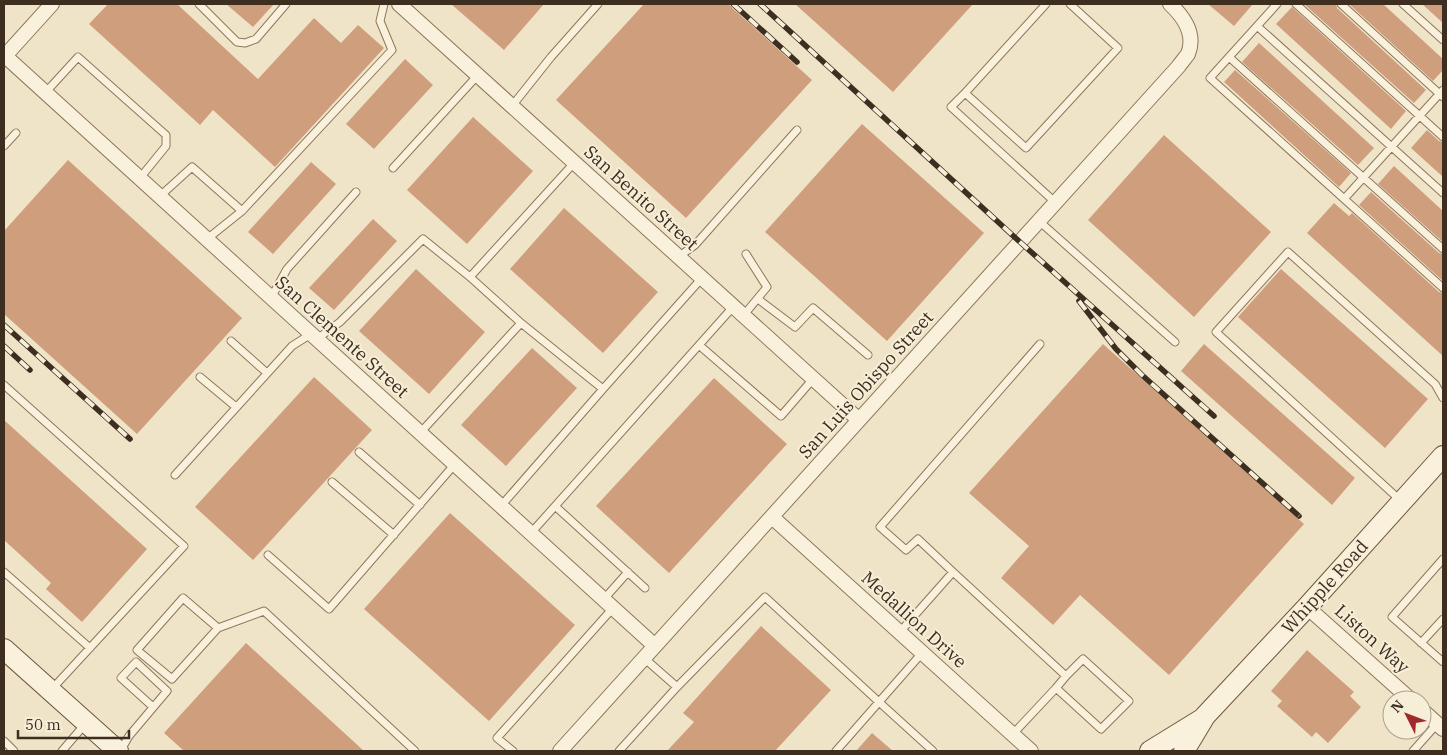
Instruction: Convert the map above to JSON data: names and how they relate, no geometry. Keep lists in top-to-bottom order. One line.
{"streets":{"main road":["Whipple Road"],"street":["San Benito Street","San Clemente Street","San Luis Obispo Street","Medallion Drive","Liston Way"]},"crossings":[["San Benito Street","San Luis Obispo Street"],["San Clemente Street","San Luis Obispo Street"],["San Luis Obispo Street","Medallion Drive"],["Whipple Road","Liston Way"]],"scale_bar":"50 m","north":"top left"}
